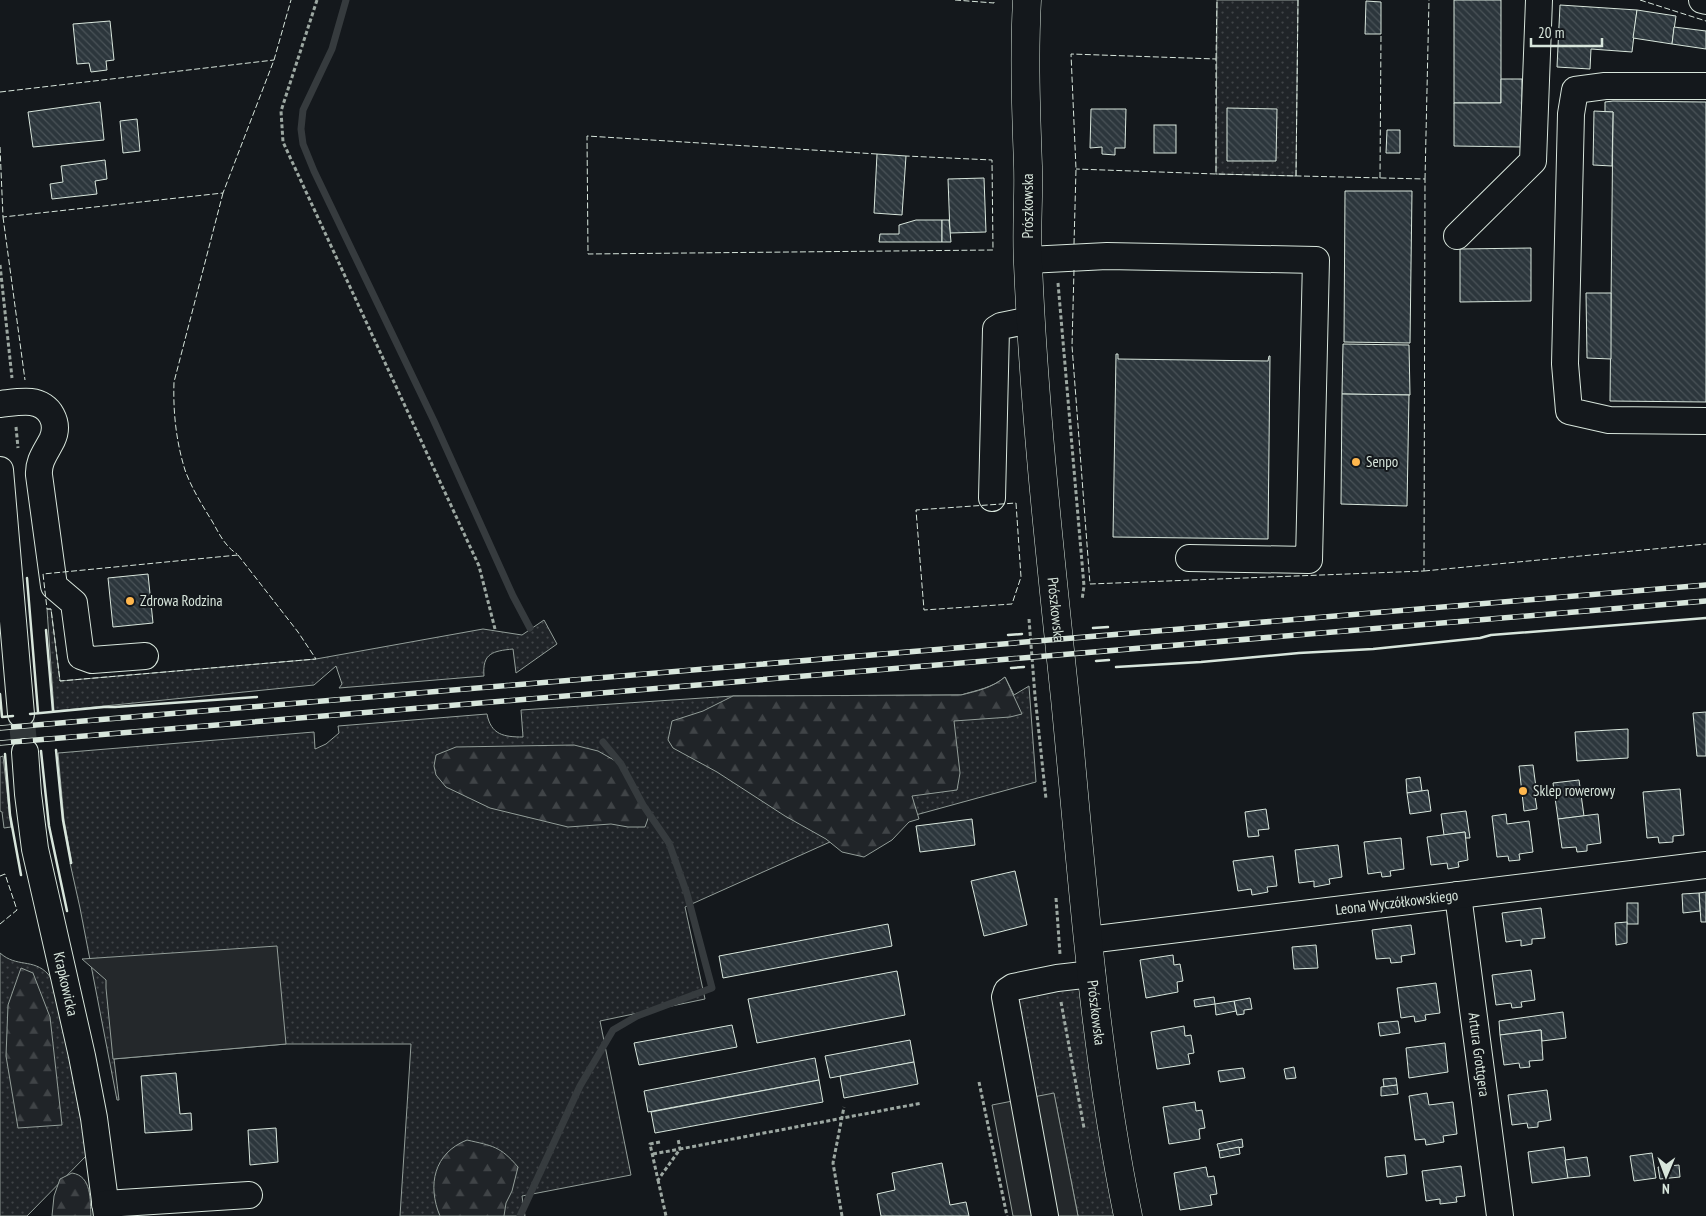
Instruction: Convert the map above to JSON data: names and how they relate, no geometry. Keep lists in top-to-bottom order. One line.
{"streets":{"main road":["Prószkowska"],"street":["Leona Wyczółkowskiego","Krapkowicka","Artura Grottgera"]},"crossings":[["Prószkowska","Leona Wyczółkowskiego"],["Leona Wyczółkowskiego","Artura Grottgera"]],"places":["Senpo","Zdrowa Rodzina","Sklep rowerowy"],"scale_bar":"20 m","north":"bottom"}
